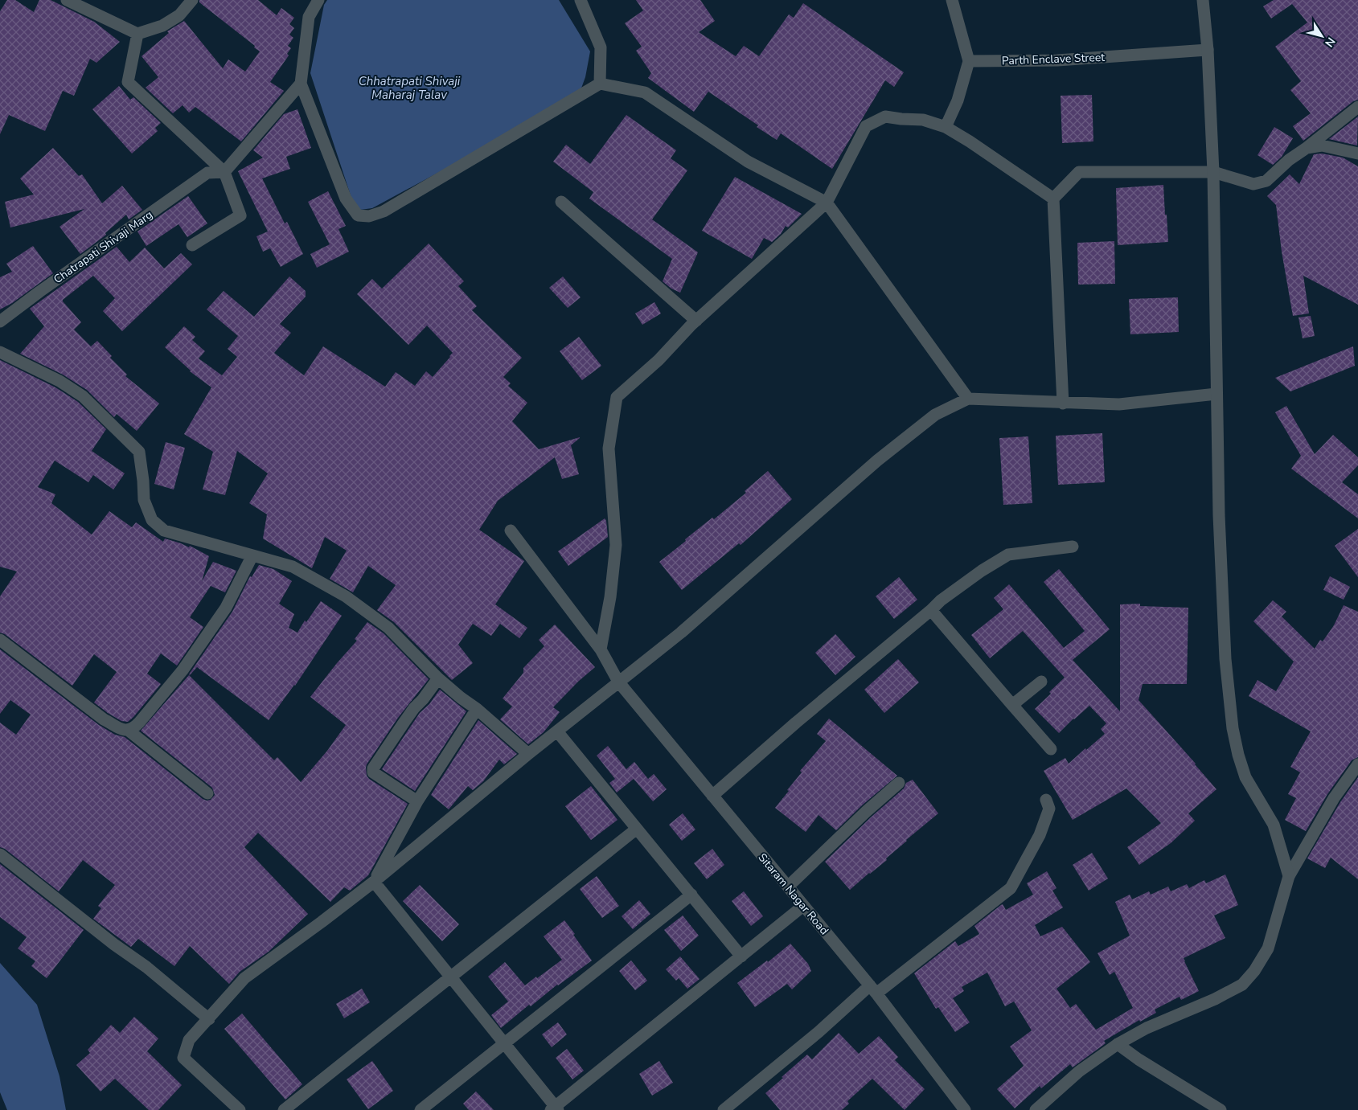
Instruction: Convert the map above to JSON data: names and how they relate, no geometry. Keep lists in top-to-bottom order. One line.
{"streets":{"street":["Parth Enclave Street","Chatrapati Shivaji Marg","Sitaram Nagar Road"]},"water":["Chhatrapati Shivaji Maharaj Talav"],"north":"bottom right"}
